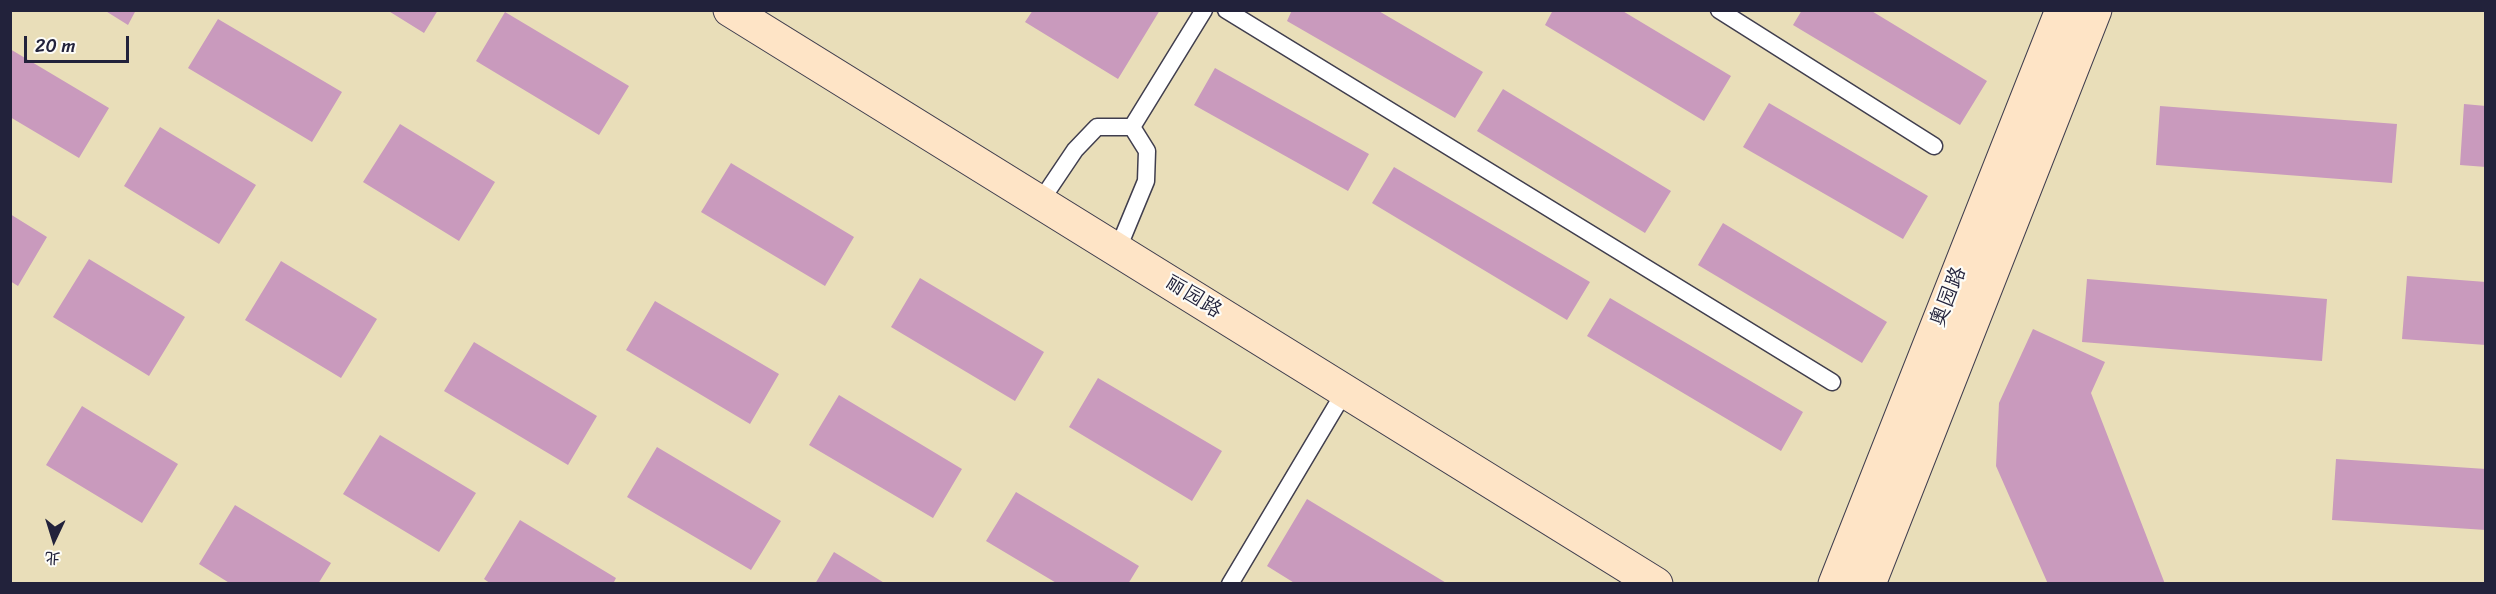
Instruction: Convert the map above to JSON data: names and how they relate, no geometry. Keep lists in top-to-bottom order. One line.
{"streets":{"street":["丽园路","奥园路"]},"scale_bar":"20 m","north":"bottom"}
